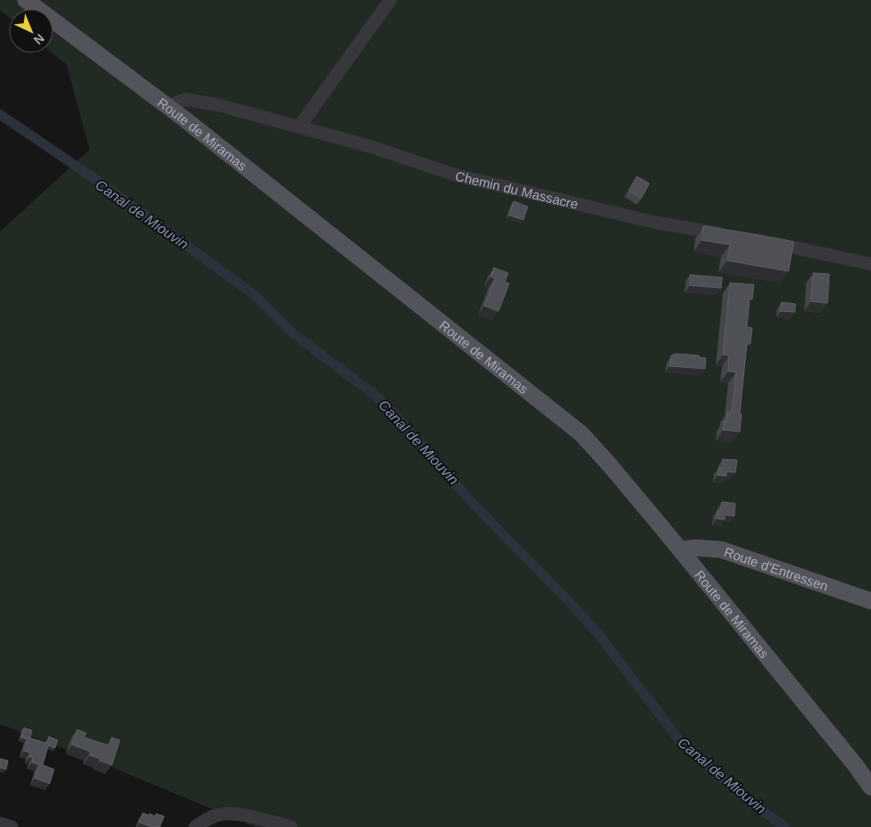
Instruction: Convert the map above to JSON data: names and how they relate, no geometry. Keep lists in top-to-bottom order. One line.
{"streets":{"main road":["Route de Miramas","Route d'Entressen"],"street":["Chemin du Massacre"]},"crossings":[["Route de Miramas","Chemin du Massacre"],["Route de Miramas","Route d'Entressen"]],"water":["Canal de Miouvin"],"north":"bottom right"}
